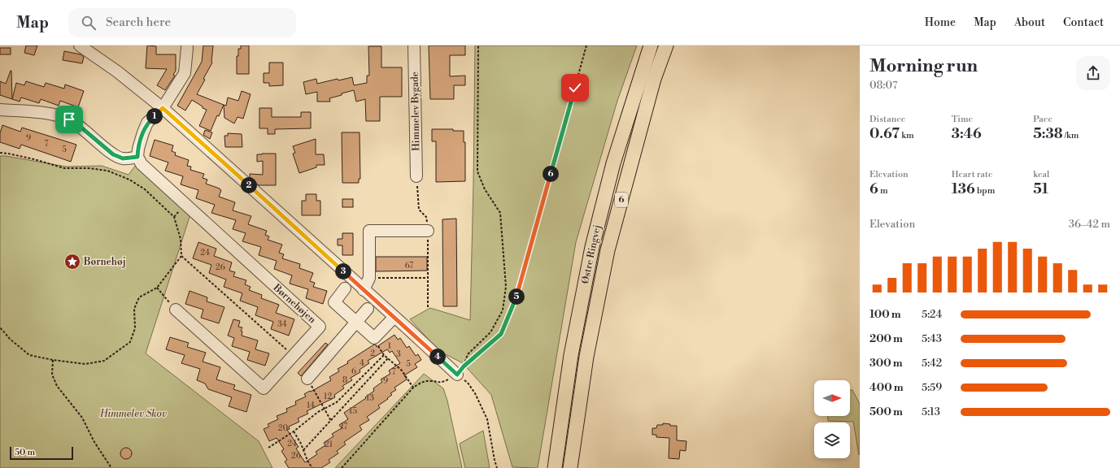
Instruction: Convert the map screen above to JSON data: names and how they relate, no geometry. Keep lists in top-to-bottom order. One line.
{"streets":{"main road":["6","Østre Ringvej"],"street":["Himmelev Bygade","Børnehøjen"]},"parks":["Himmelev Skov"],"places":{"place":["Børnehøj"]},"house_numbers":["9","7","5","24","67","26","34","1","2","3","4","5","6","7","8","9","12","13","14","15","17","20","24","21","26"],"scale_bar":"50 m","north":"right","page":{"header":"Map","search":"Search here","nav":["Home","Map","About","Contact"],"heading":["Morning run","08:07"],"stats":[["Distance","0.67 km"],["Time","3:46"],["Pace","5:38 /km"],["Elevation","6 m"],["Heart rate","136 bpm"],["kcal","51"]],"pins":["1","6","2","3","5","4"],"chart":["Elevation","36–42 m"],"list":[{"name":"100 m","note":"5:24"},{"name":"200 m","note":"5:43"},{"name":"300 m","note":"5:42"},{"name":"400 m","note":"5:59"},{"name":"500 m","note":"5:13"}],"scale":"50 m"}}
